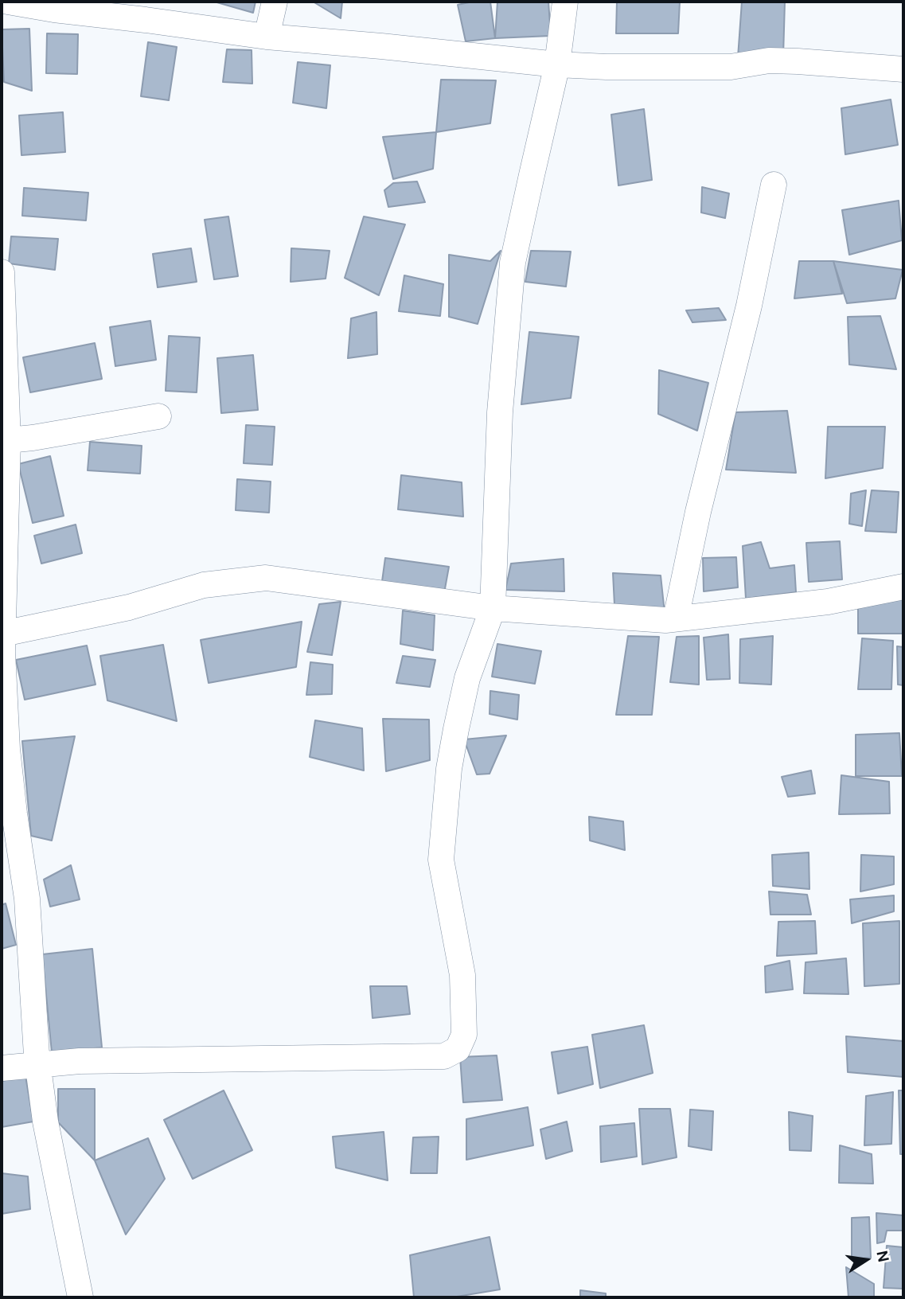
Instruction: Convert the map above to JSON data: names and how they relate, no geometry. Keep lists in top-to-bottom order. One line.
{"north":"right"}
